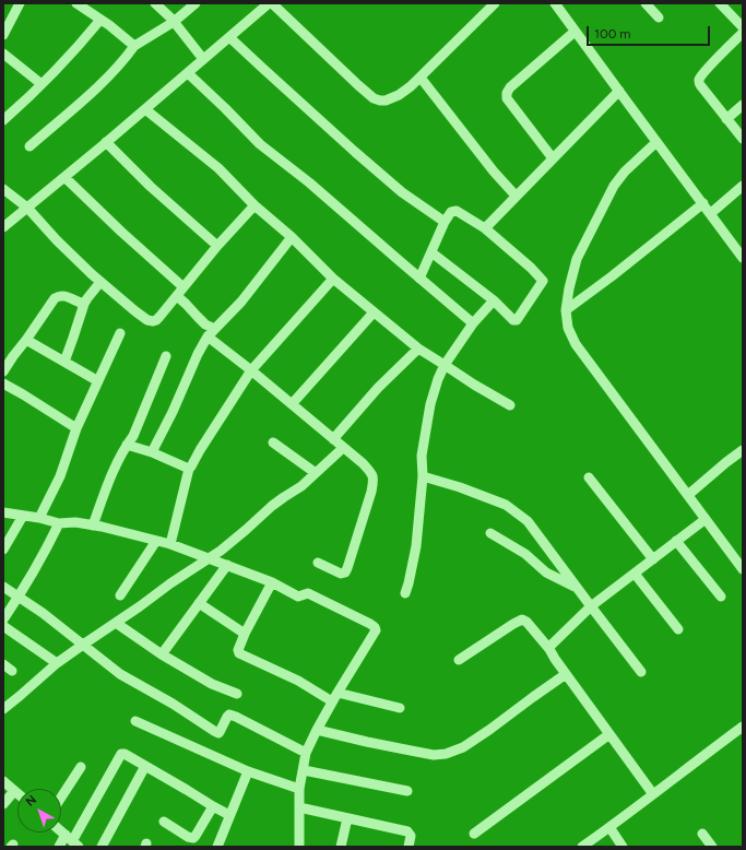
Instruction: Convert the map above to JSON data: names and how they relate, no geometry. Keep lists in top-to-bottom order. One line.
{"scale_bar":"100 m","north":"top left"}
